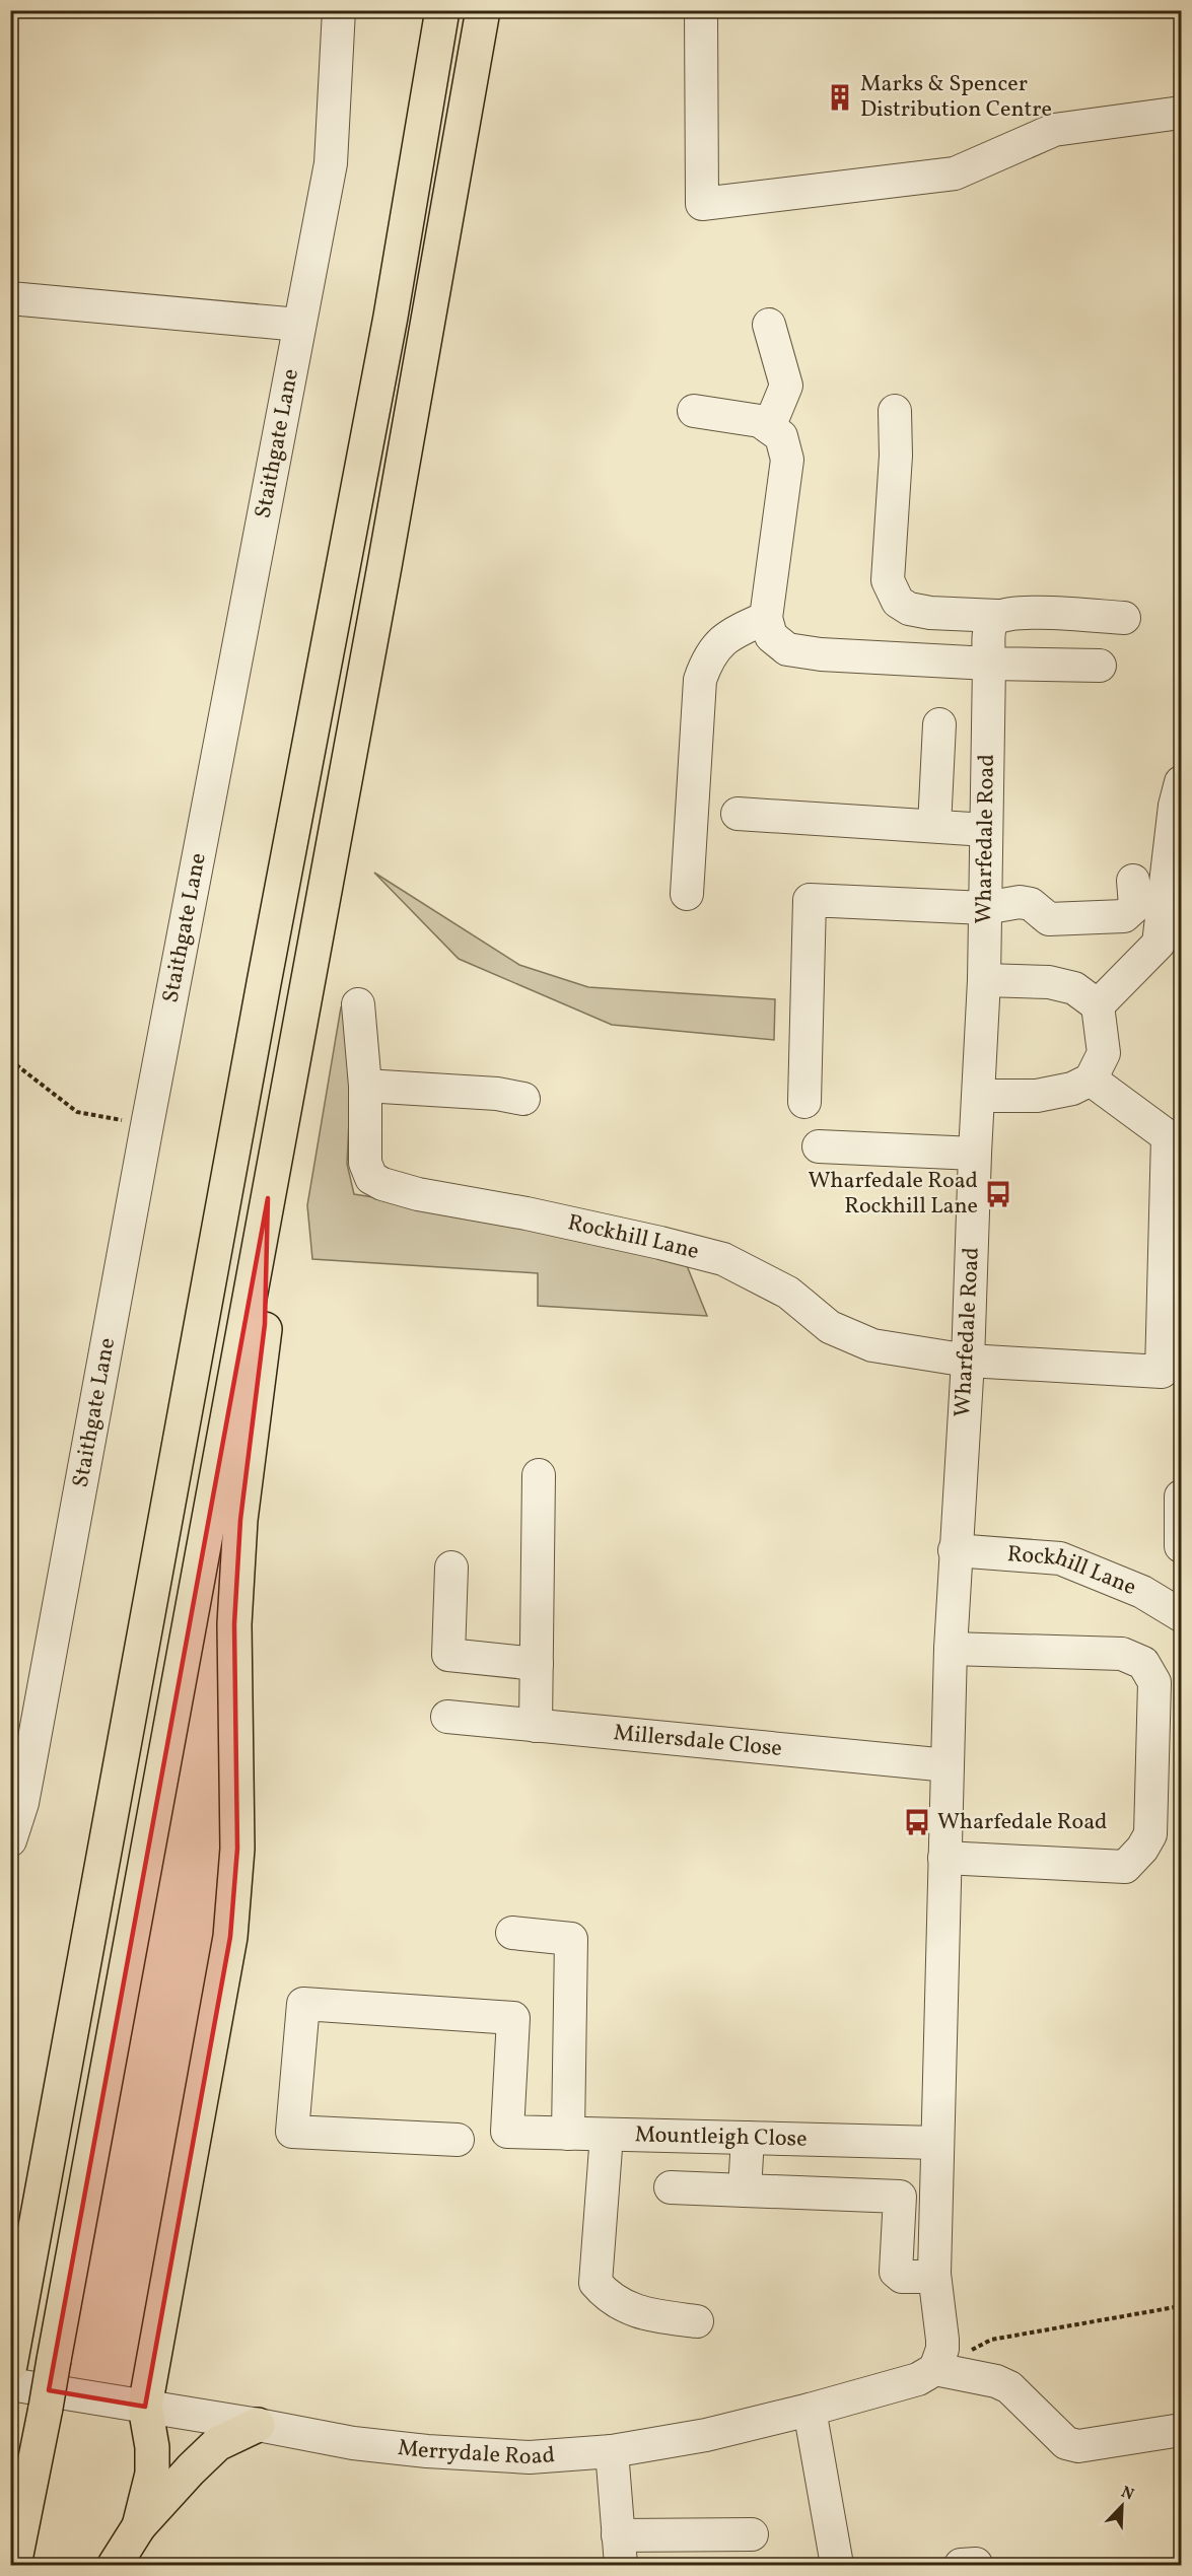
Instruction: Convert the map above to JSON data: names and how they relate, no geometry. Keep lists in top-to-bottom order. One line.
{"streets":{"street":["Staithgate Lane","Wharfedale Road","Rockhill Lane","Millersdale Close","Mountleigh Close","Merrydale Road"]},"crossings":[["Wharfedale Road","Rockhill Lane"],["Wharfedale Road","Millersdale Close"],["Wharfedale Road","Mountleigh Close"],["Wharfedale Road","Merrydale Road"]],"places":{"building":["Marks & Spencer Distribution Centre"],"bus stop":["Wharfedale Road Rockhill Lane","Wharfedale Road"]},"north":"top right"}
